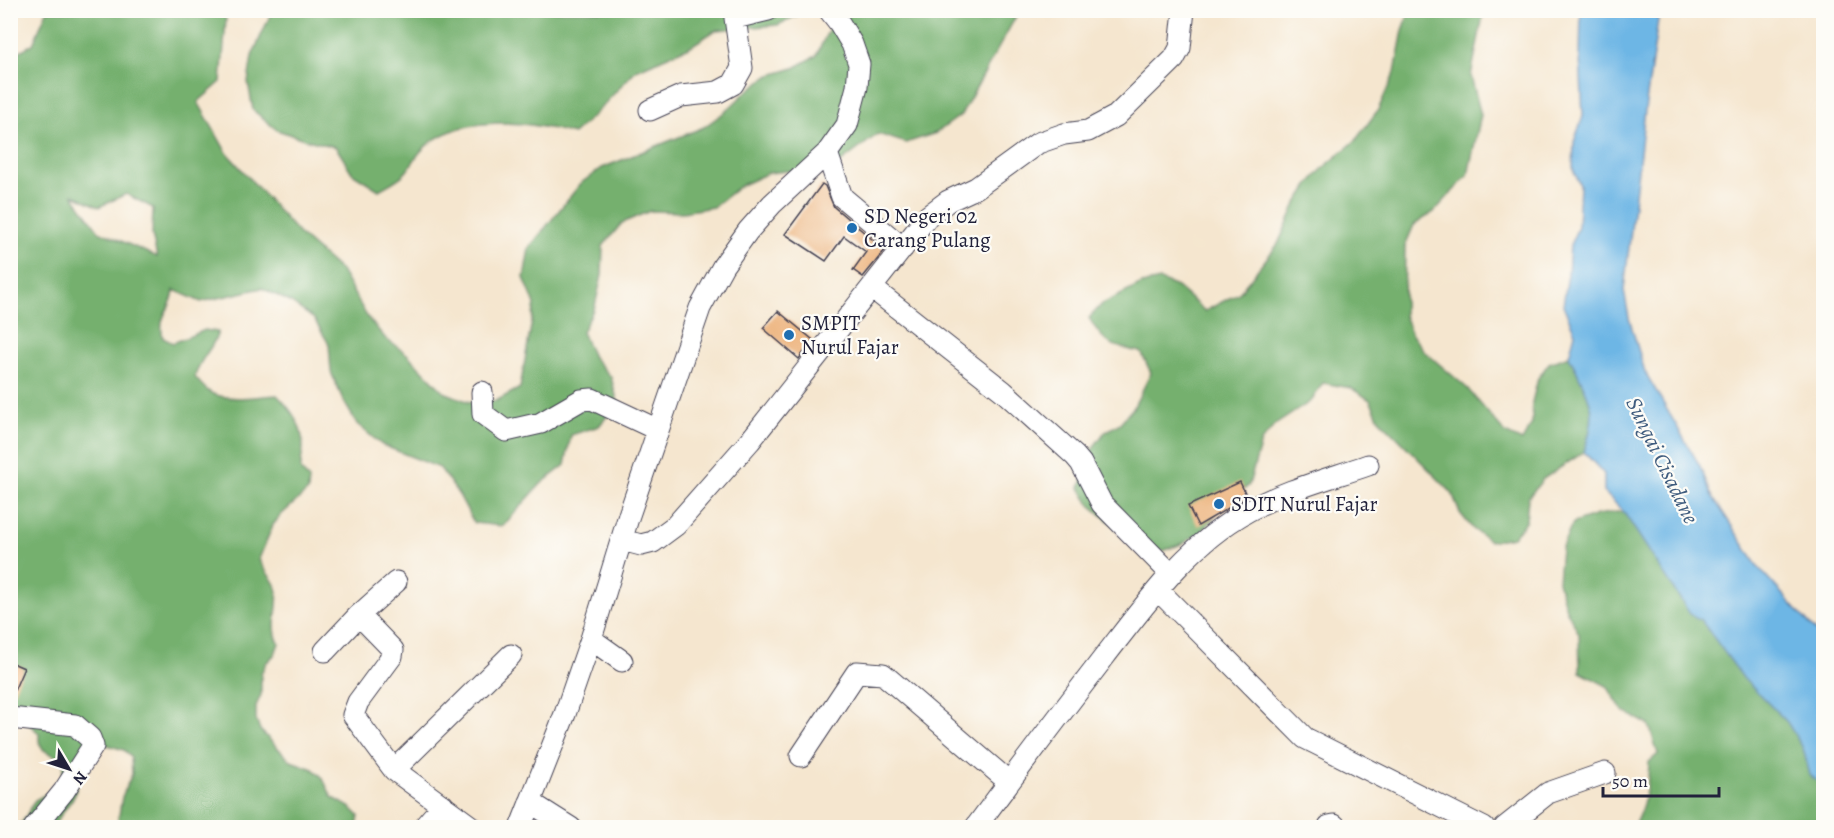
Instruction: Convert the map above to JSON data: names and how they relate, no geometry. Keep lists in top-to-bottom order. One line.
{"water":["Sungai Cisadane"],"places":["SD Negeri 02 Carang Pulang","SMPIT Nurul Fajar","SDIT Nurul Fajar"],"scale_bar":"50 m","north":"bottom right"}
